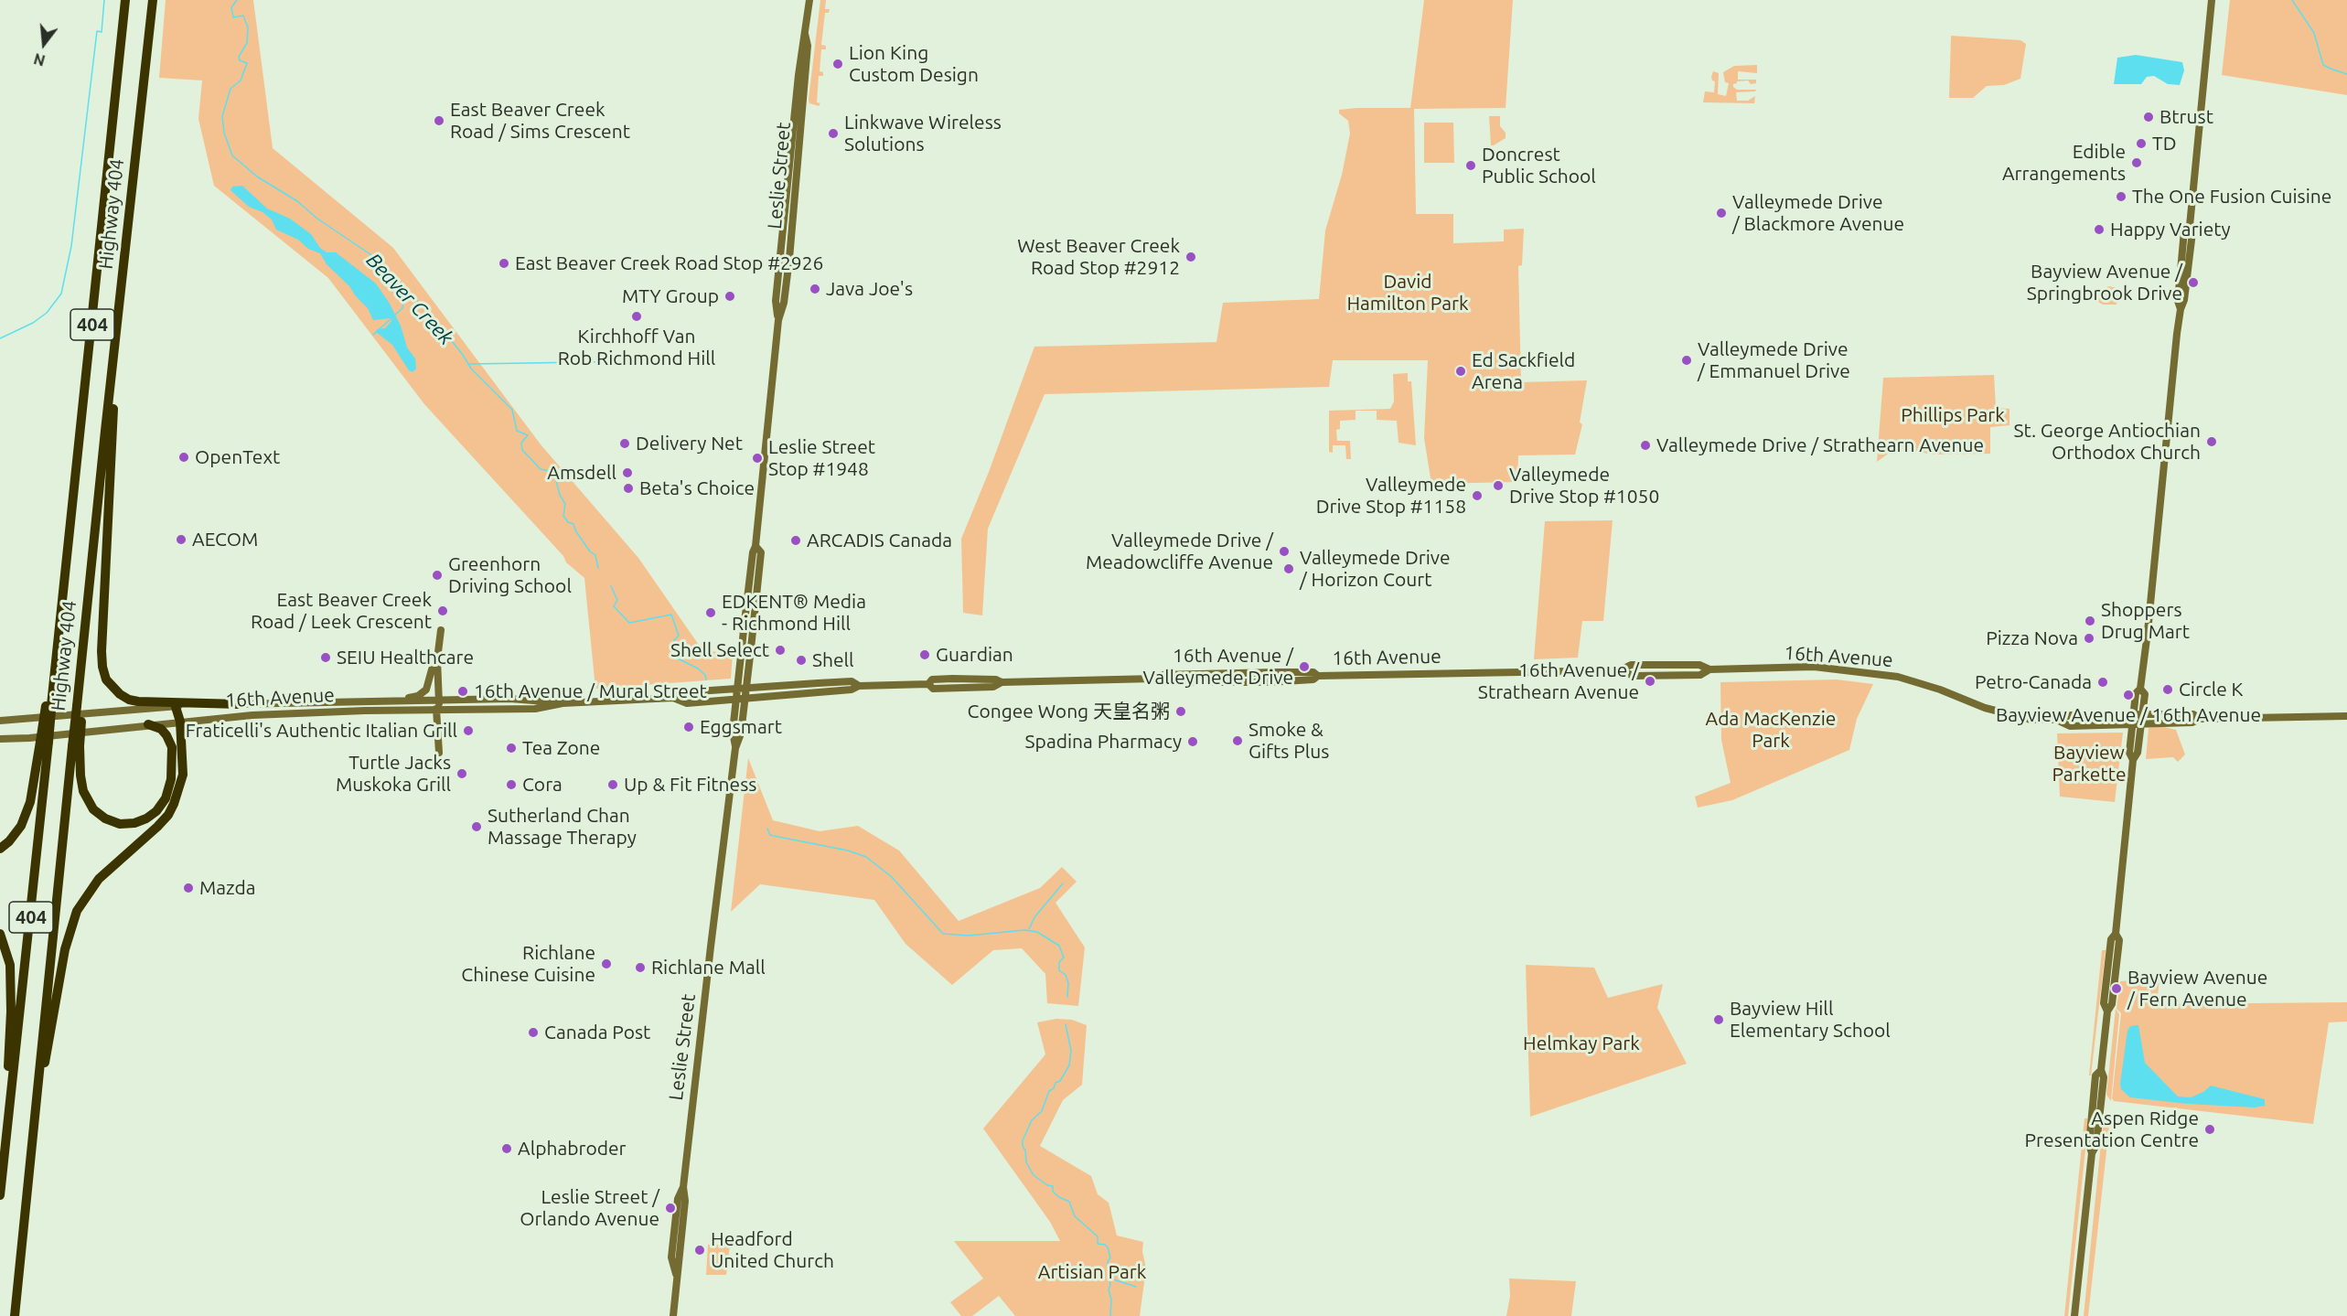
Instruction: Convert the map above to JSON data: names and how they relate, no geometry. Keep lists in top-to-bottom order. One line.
{"streets":{"highway":["Highway 404","404"],"main road":["Leslie Street","16th Avenue"]},"crossings":[["Leslie Street","16th Avenue"],["Highway 404","404"]],"water":["Beaver Creek"],"parks":["David Hamilton Park","Phillips Park","Ada MacKenzie Park","Bayview Parkette","Helmkay Park","Artisian Park"],"places":["Lion King Custom Design","Btrust","East Beaver Creek Road / Sims Crescent","Linkwave Wireless Solutions","TD","Edible Arrangements","Doncrest Public School","The One Fusion Cuisine","Valleymede Drive / Blackmore Avenue","Happy Variety","West Beaver Creek Road Stop #2912","East Beaver Creek Road Stop #2926","Bayview Avenue / Springbrook Drive","Java Joe's","MTY Group","Kirchhoff Van Rob Richmond Hill","Valleymede Drive / Emmanuel Drive","Ed Sackfield Arena","St. George Antiochian Orthodox Church","Delivery Net","Valleymede Drive / Strathearn Avenue","OpenText","Leslie Street Stop #1948","Amsdell","Valleymede Drive Stop #1050","Beta's Choice","Valleymede Drive Stop #1158","AECOM","ARCADIS Canada","Valleymede Drive / Meadowcliffe Avenue","Valleymede Drive / Horizon Court","Greenhorn Driving School","East Beaver Creek Road / Leek Crescent","EDKENT® Media - Richmond Hill","Shoppers Drug Mart","Pizza Nova","Shell Select","Guardian","SEIU Healthcare","Shell","16th Avenue / Valleymede Drive","16th Avenue / Strathearn Avenue","Petro-Canada","Circle K","16th Avenue / Mural Street","Bayview Avenue / 16th Avenue","Congee Wong 天皇名粥","Eggsmart","Fraticelli's Authentic Italian Grill","Smoke & Gifts Plus","Spadina Pharmacy","Tea Zone","Turtle Jacks Muskoka Grill","Cora","Up & Fit Fitness","Sutherland Chan Massage Therapy","Mazda","Richlane Chinese Cuisine","Richlane Mall","Bayview Avenue / Fern Avenue","Bayview Hill Elementary School","Canada Post","Aspen Ridge Presentation Centre","Alphabroder","Leslie Street / Orlando Avenue","Headford United Church"],"north":"bottom"}
